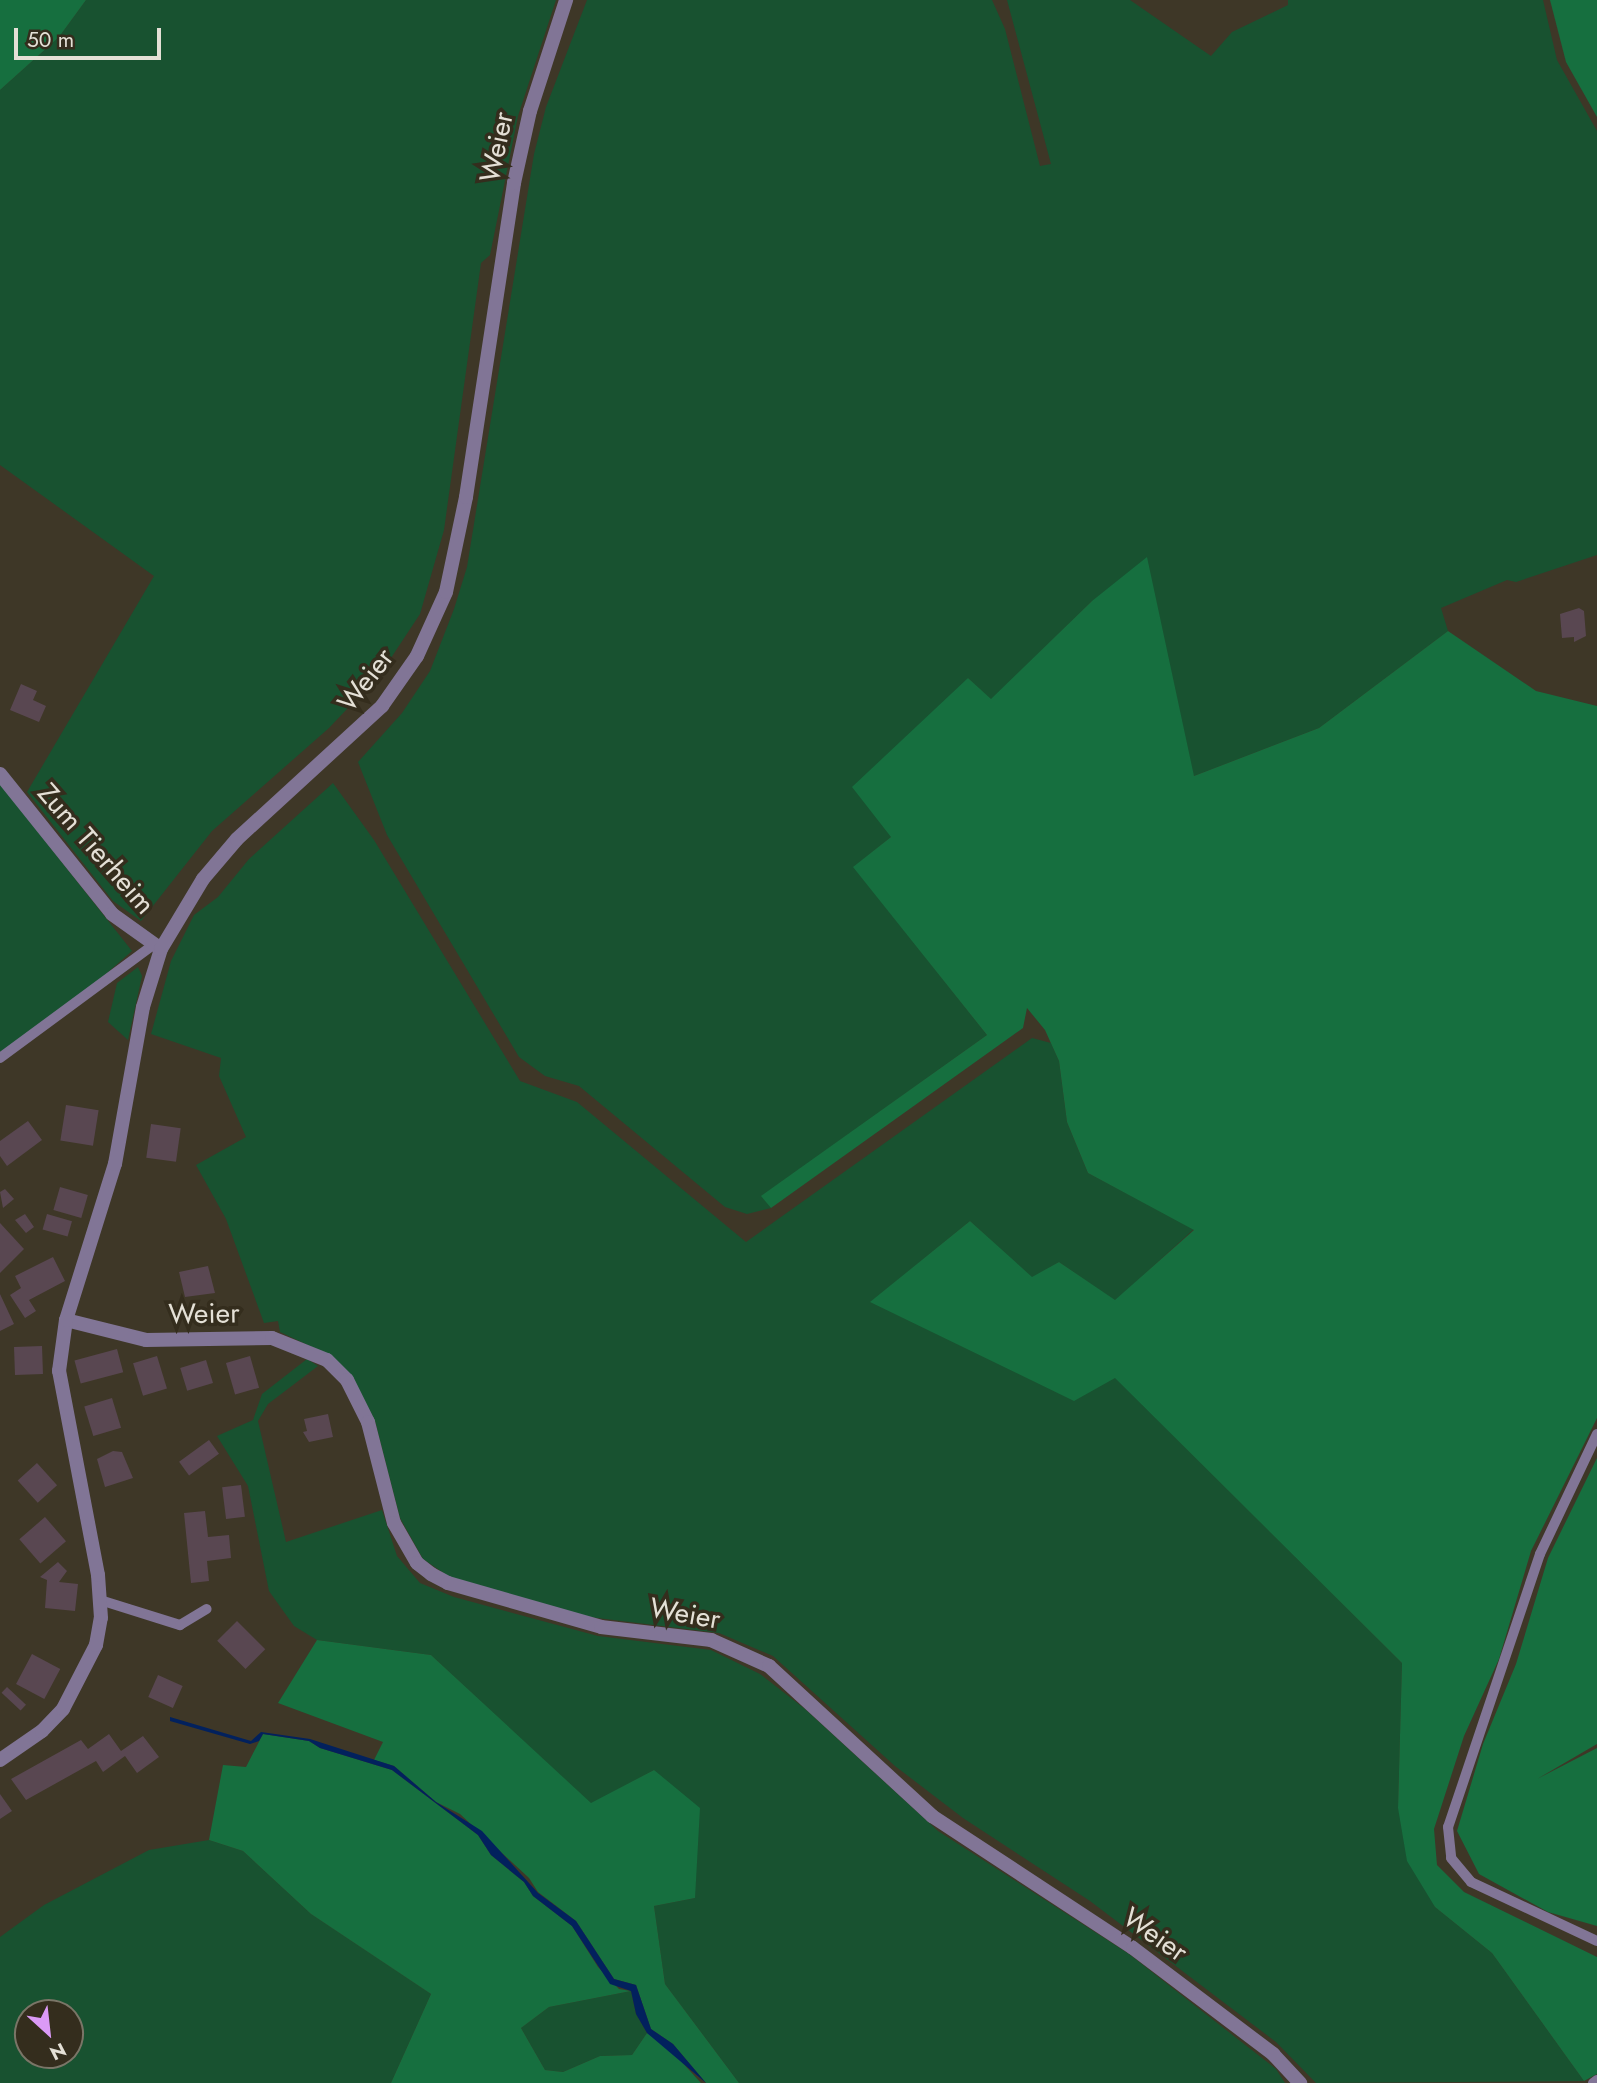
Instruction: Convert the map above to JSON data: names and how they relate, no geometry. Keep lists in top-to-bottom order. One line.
{"streets":{"street":["Weier","Zum Tierheim"]},"crossings":[["Weier","Zum Tierheim"]],"scale_bar":"50 m","north":"bottom right"}
